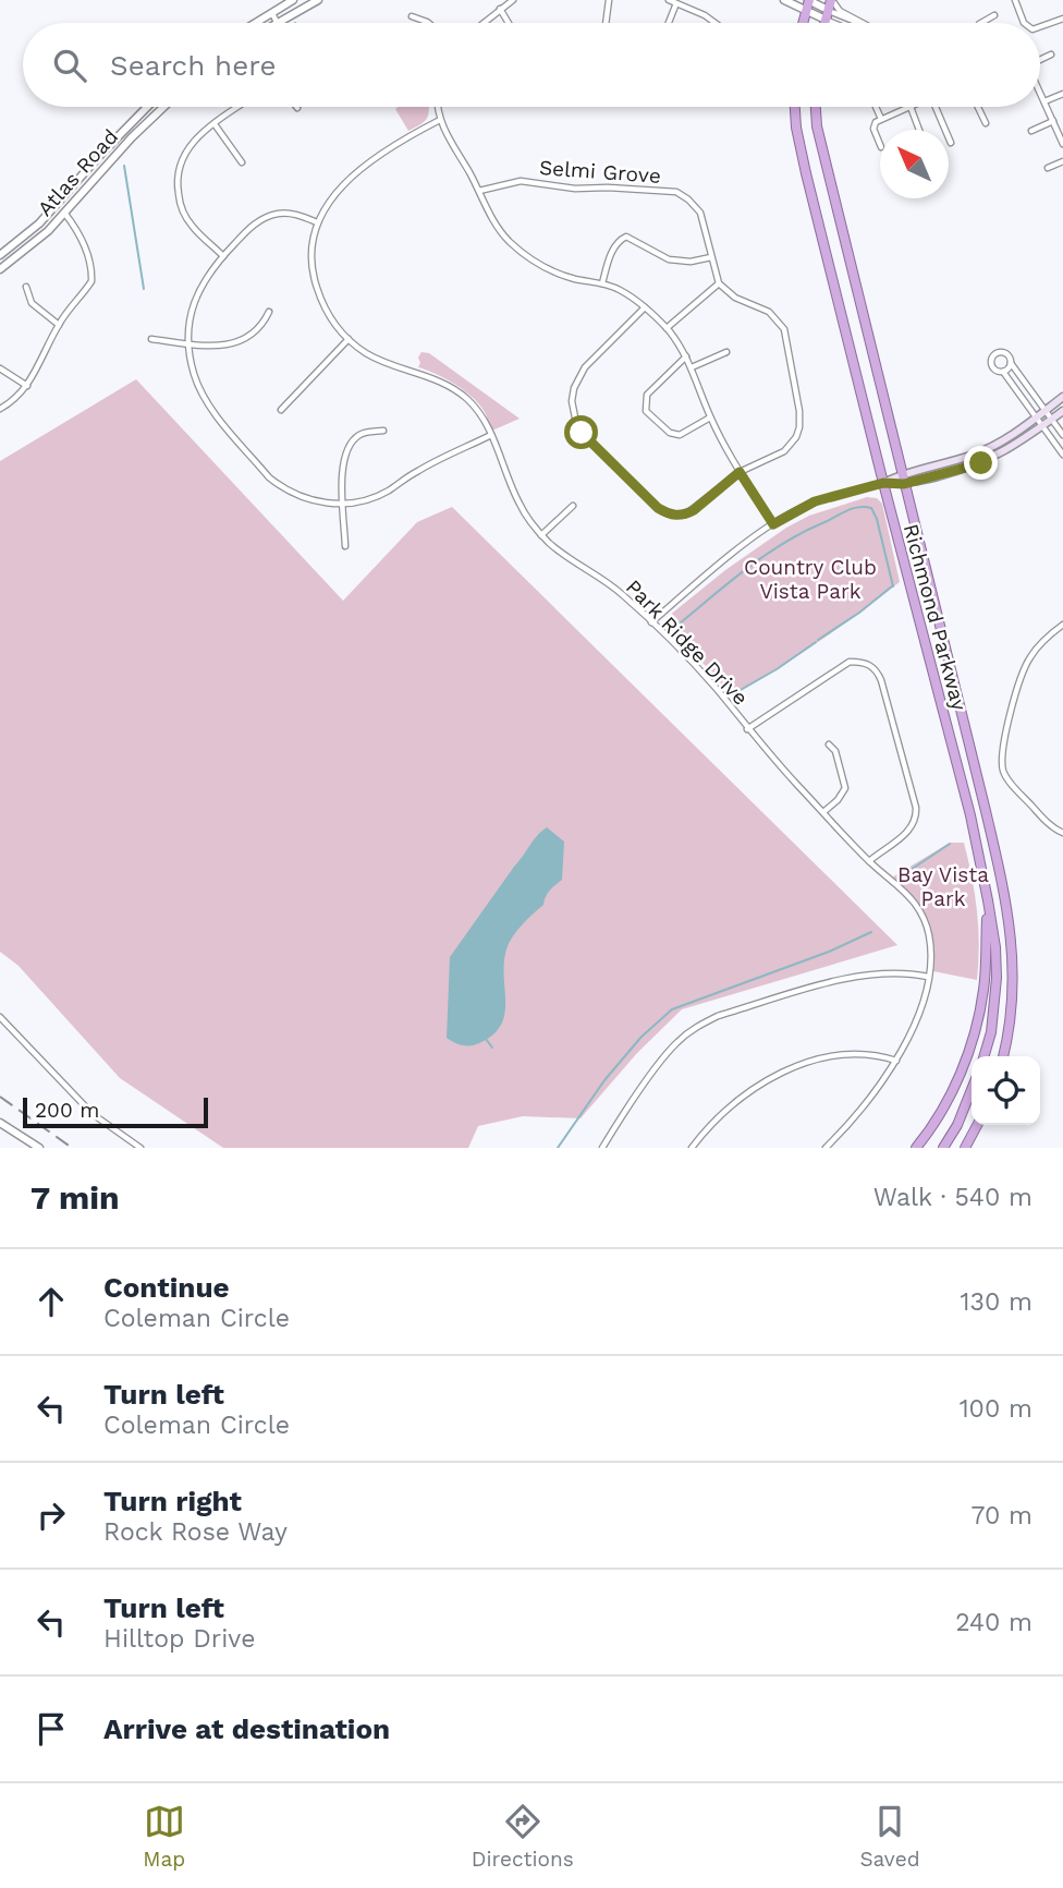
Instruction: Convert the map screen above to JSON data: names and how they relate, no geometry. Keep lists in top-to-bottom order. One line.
{"streets":{"highway":["Richmond Parkway"],"street":["Selmi Grove","Atlas Road","Park Ridge Drive"]},"parks":["Country Club Vista Park","Bay Vista Park"],"scale_bar":"200 m","north":"top left","page":{"search":"Search here","scale":"200 m","heading":["7 min","Walk · 540 m"],"list":[["Continue","Coleman Circle","130 m"],["Turn left","Coleman Circle","100 m"],["Turn right","Rock Rose Way","70 m"],["Turn left","Hilltop Drive","240 m"],"Arrive at destination"],"nav":["Map","Directions","Saved"]}}
